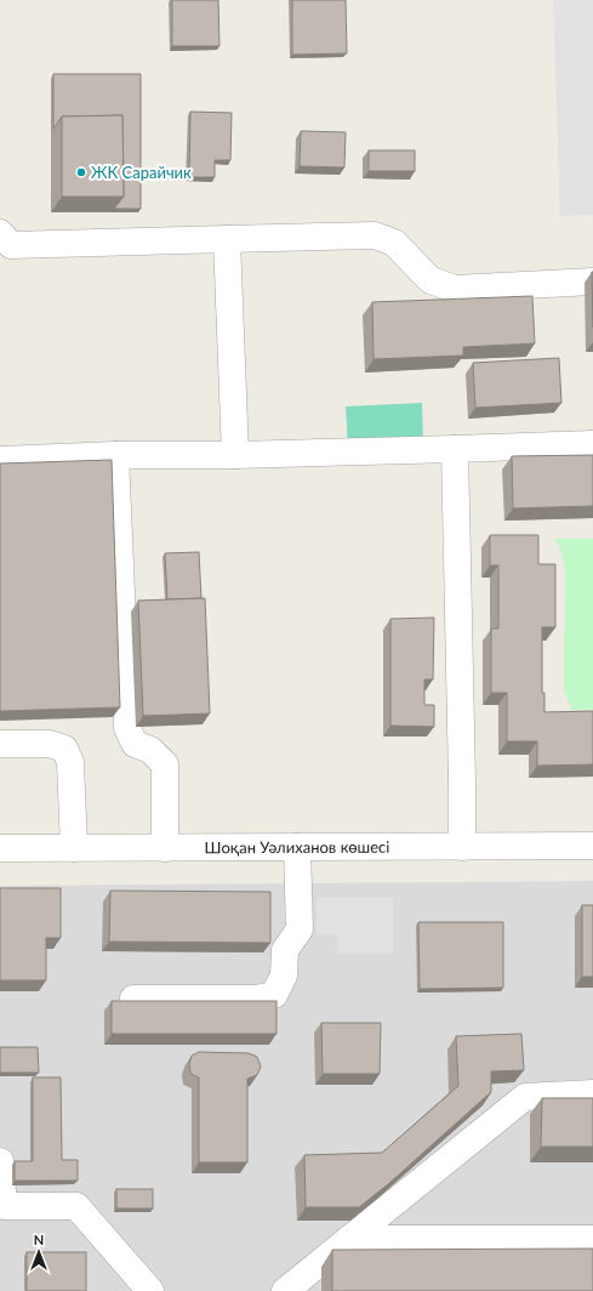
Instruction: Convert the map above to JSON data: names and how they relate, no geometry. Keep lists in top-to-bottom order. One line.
{"streets":{"street":["Шоқан Уәлиханов көшесі"]},"places":["ЖК Сарайчик"],"north":"top"}
